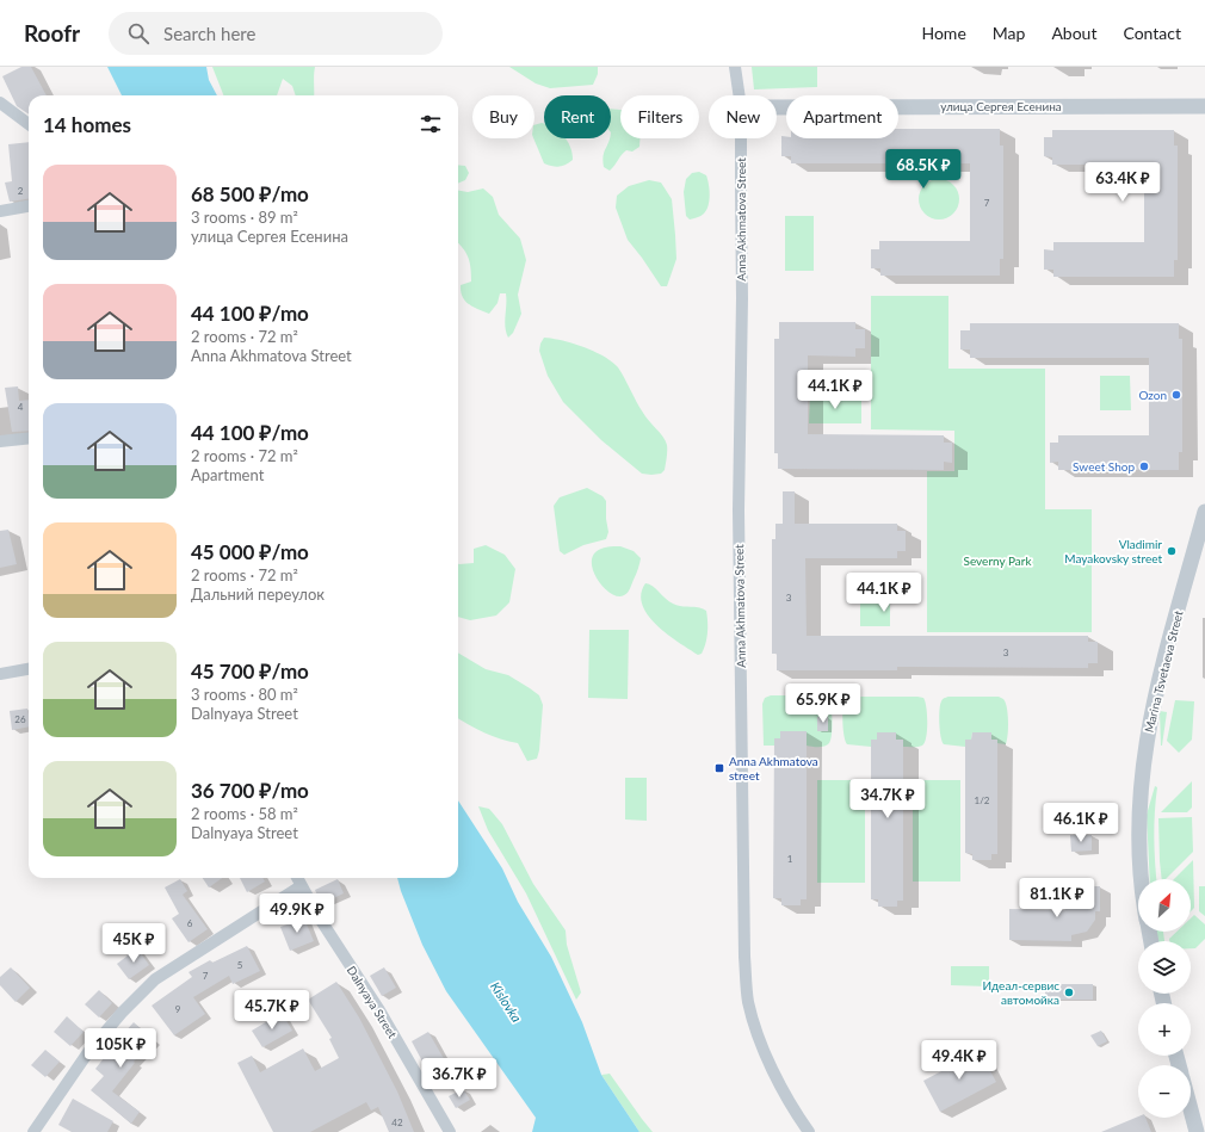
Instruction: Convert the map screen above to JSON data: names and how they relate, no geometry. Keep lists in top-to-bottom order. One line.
{"streets":{"street":["улица Сергея Есенина","Anna Akhmatova Street","Marina Tsvetaeva Street","Dalnyaya Street"]},"water":["Kislovka"],"parks":["Severny Park"],"places":{"other":["Ozon","Sweet Shop","Vladimir Mayakovsky street","Идеал-сервис автомойка"],"transit":["Anna Akhmatova street"]},"house_numbers":["2","7","4","3","3","26","1/2","1","6","5","7","9","42"],"north":"top right","page":{"header":"Roofr","search":"Search here","nav":["Home","Map","About","Contact"],"chip":["Buy","Rent","Filters","New","Apartment"],"heading":"14 homes","price":["68.5K ₽","63.4K ₽","44.1K ₽","44.1K ₽","65.9K ₽","34.7K ₽","46.1K ₽","81.1K ₽","49.9K ₽","45K ₽","45.7K ₽","105K ₽","49.4K ₽","36.7K ₽"],"list":[{"name":"68 500 ₽/mo","note":"3 rooms · 89 m² · улица Сергея Есенина"},{"name":"44 100 ₽/mo","note":"2 rooms · 72 m² · Anna Akhmatova Street"},{"name":"44 100 ₽/mo","note":"2 rooms · 72 m² · Apartment"},{"name":"45 000 ₽/mo","note":"2 rooms · 72 m² · Дальний переулок"},{"name":"45 700 ₽/mo","note":"3 rooms · 80 m² · Dalnyaya Street"},{"name":"36 700 ₽/mo","note":"2 rooms · 58 m² · Dalnyaya Street"}],"map_buttons":["+","−"]}}
